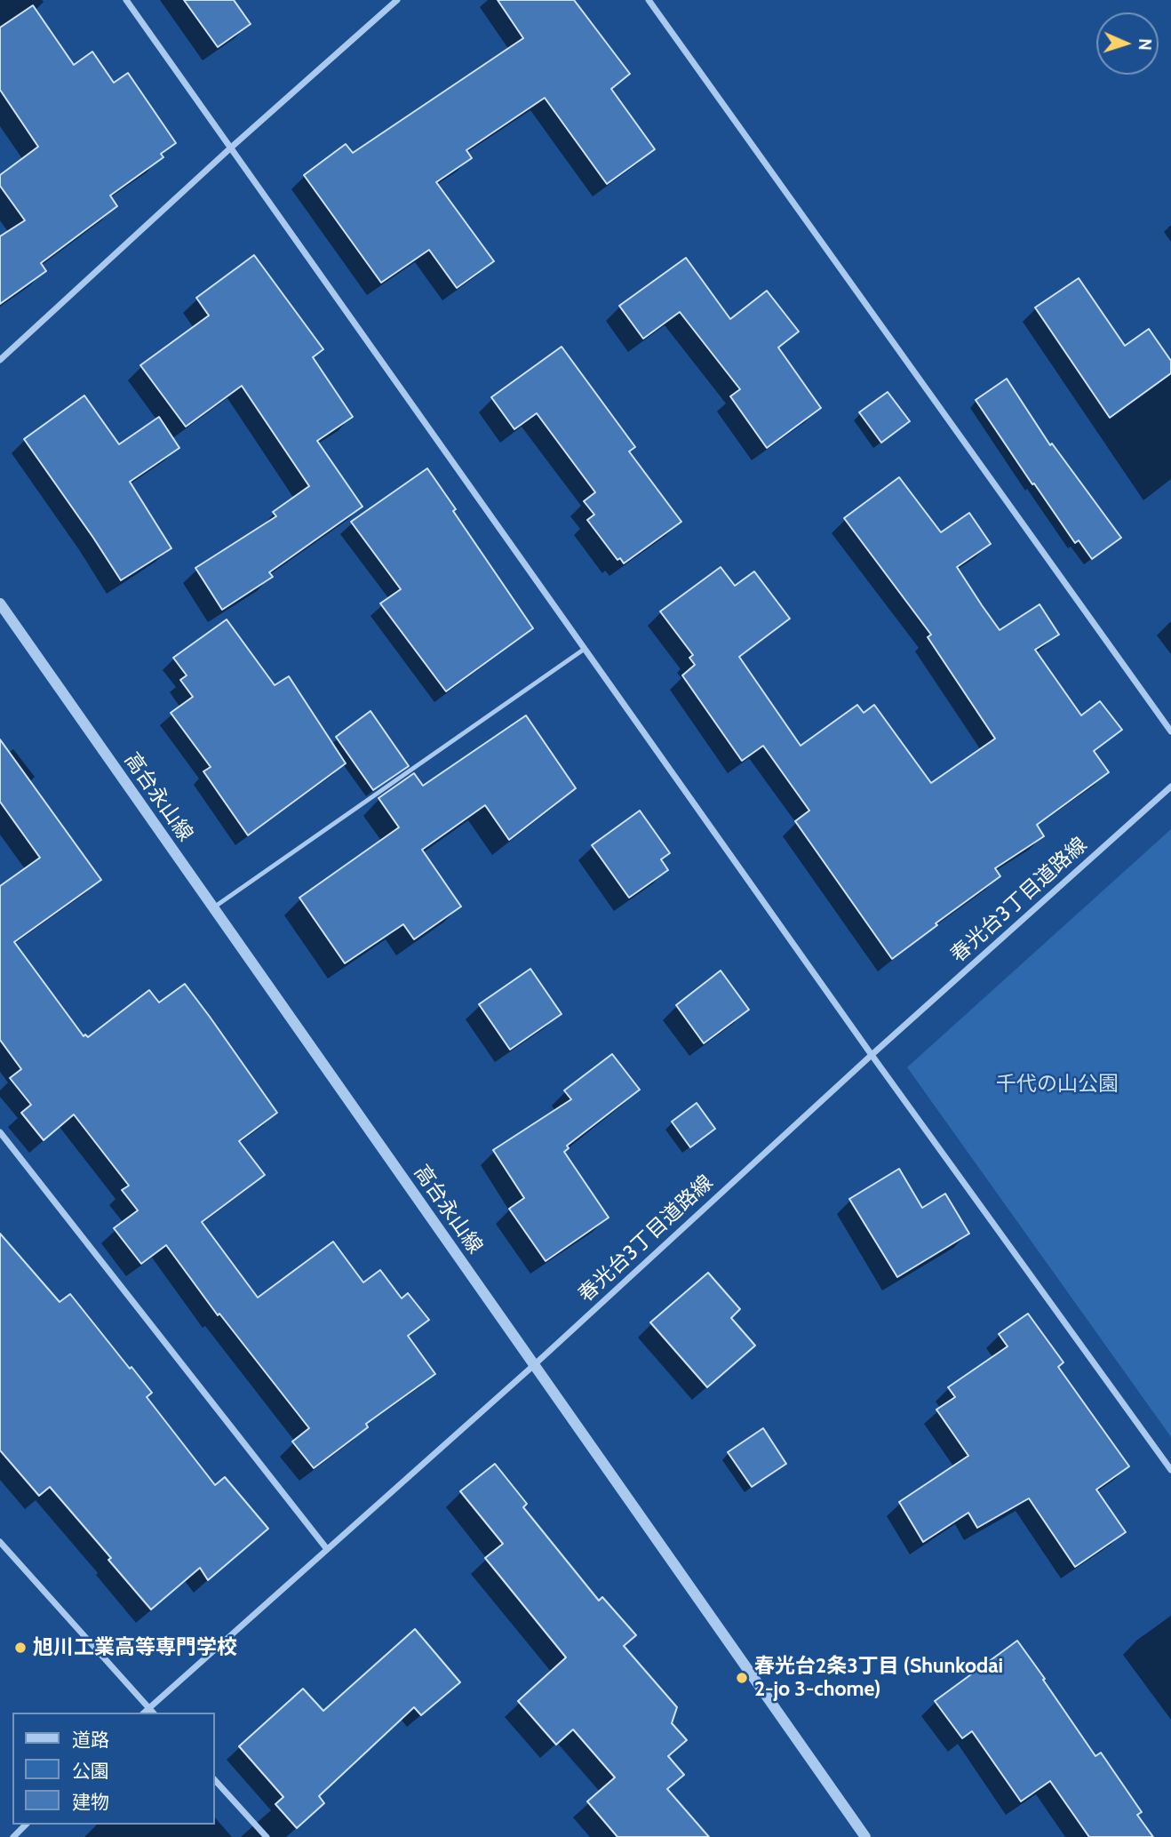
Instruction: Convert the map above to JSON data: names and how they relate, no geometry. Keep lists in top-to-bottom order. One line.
{"streets":{"street":["高台永山線","春光台3丁目道路線"]},"crossings":[["高台永山線","春光台3丁目道路線"]],"parks":["千代の山公園"],"places":["旭川工業高等専門学校","春光台2条3丁目 (Shunkodai 2-jo 3-chome)"],"legend":["道路","公園","建物"],"north":"right"}
